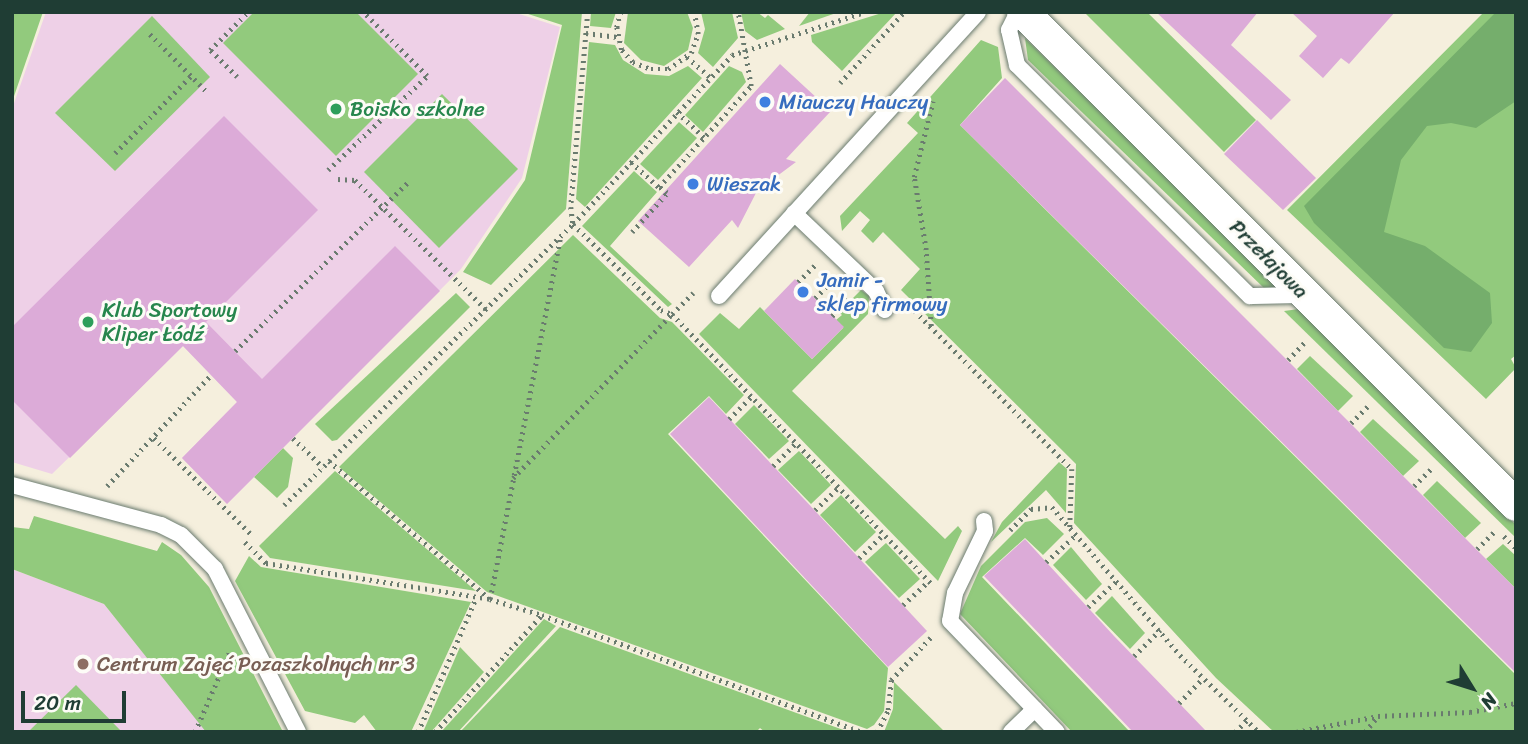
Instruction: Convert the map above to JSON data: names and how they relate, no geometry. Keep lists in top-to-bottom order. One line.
{"streets":{"street":["Przełajowa"]},"places":["Miauczy Hauczy","Boisko szkolne","Wieszak","Jamir - sklep firmowy","Klub Sportowy Kliper Łódź","Centrum Zajęć Pozaszkolnych nr 3"],"scale_bar":"20 m","north":"bottom right"}
